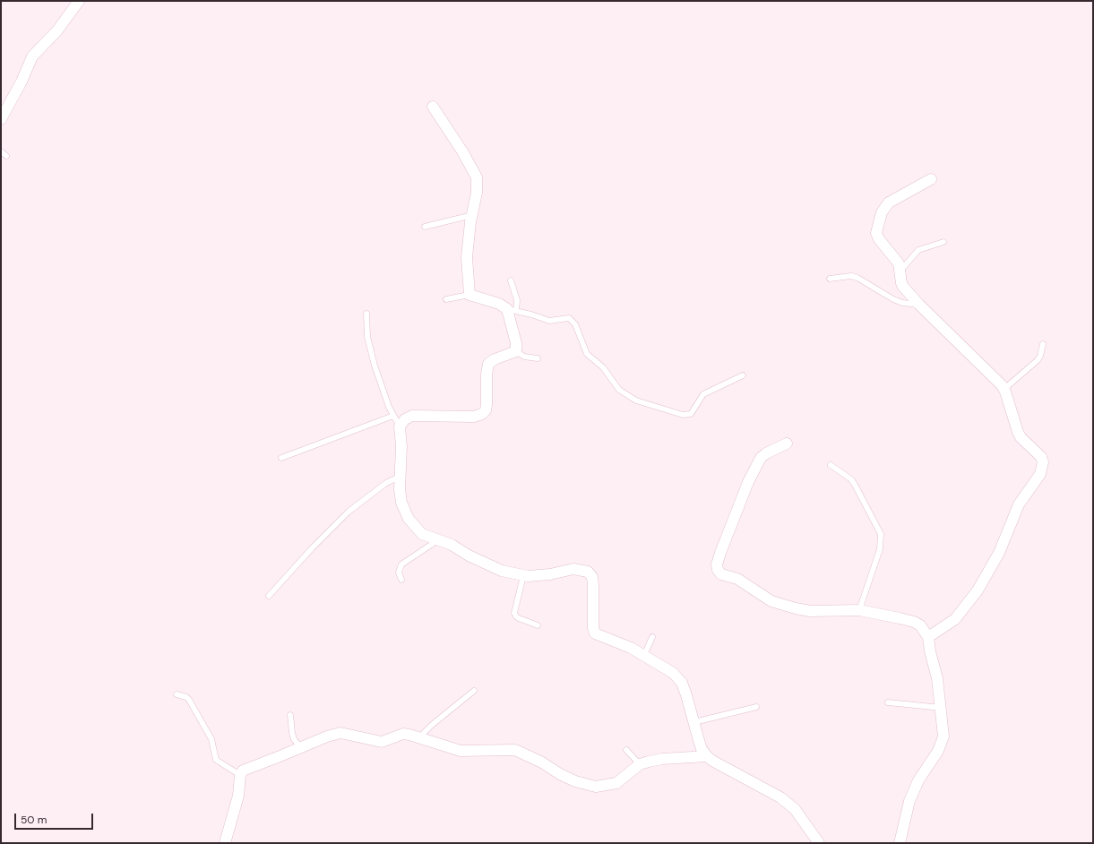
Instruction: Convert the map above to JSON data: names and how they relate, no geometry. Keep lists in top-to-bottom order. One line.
{"scale_bar":"50 m"}
